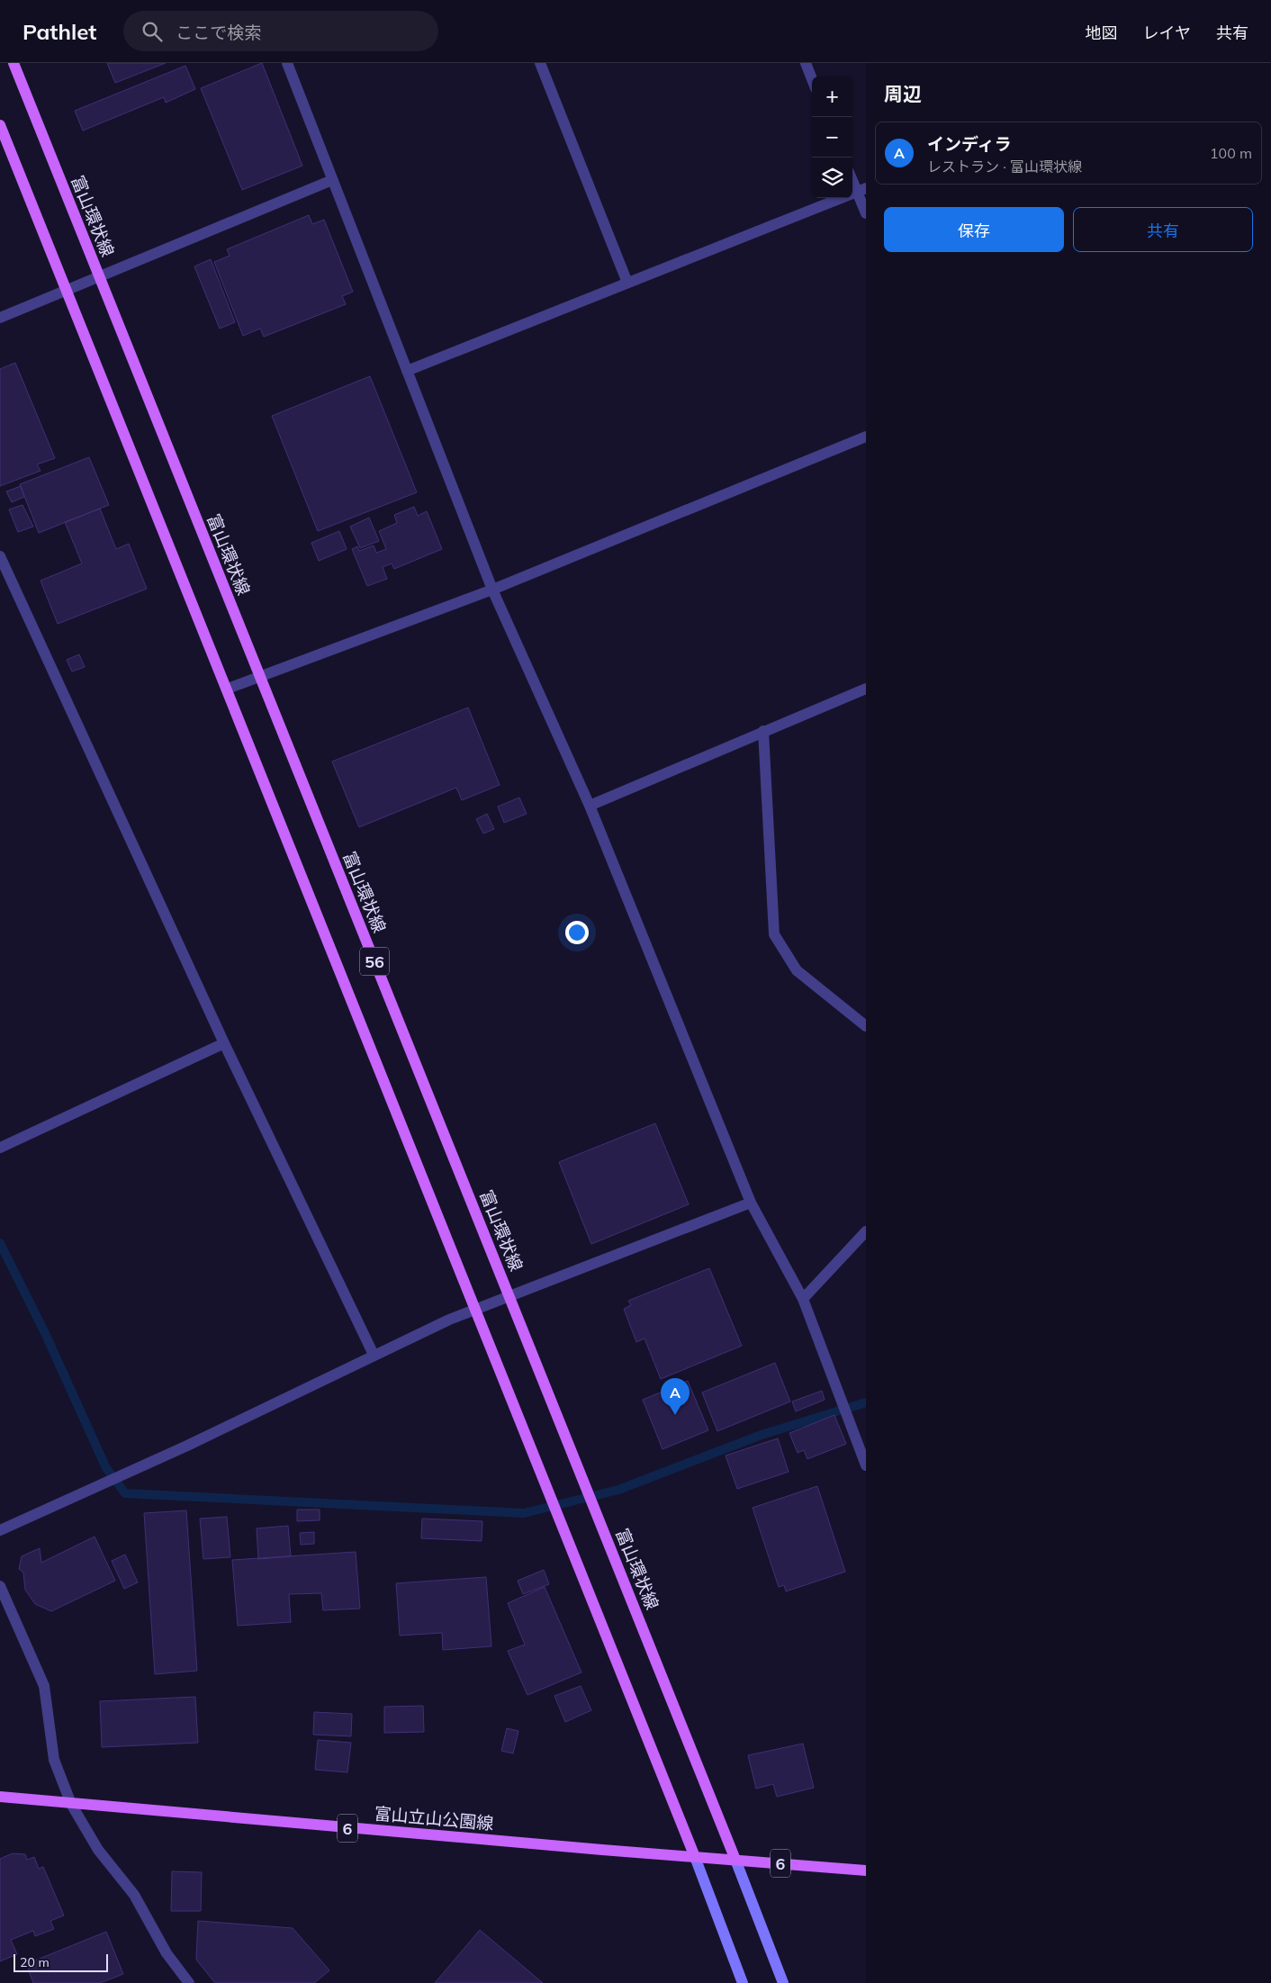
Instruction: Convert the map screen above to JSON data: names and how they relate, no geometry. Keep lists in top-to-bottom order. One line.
{"streets":{"main road":["富山環状線","56","富山立山公園線","6"]},"crossings":[["富山環状線","富山立山公園線"],["56","富山立山公園線"]],"scale_bar":"20 m","page":{"header":"Pathlet","search":"ここで検索","nav":["地図","レイヤ","共有"],"heading":"周辺","map_buttons":["+","−"],"list":[{"mark":"A","name":"インディラ","note":"レストラン · 富山環状線","value":"100 m"}],"buttons":["保存","共有"],"pins":"A","scale":"20 m"}}
